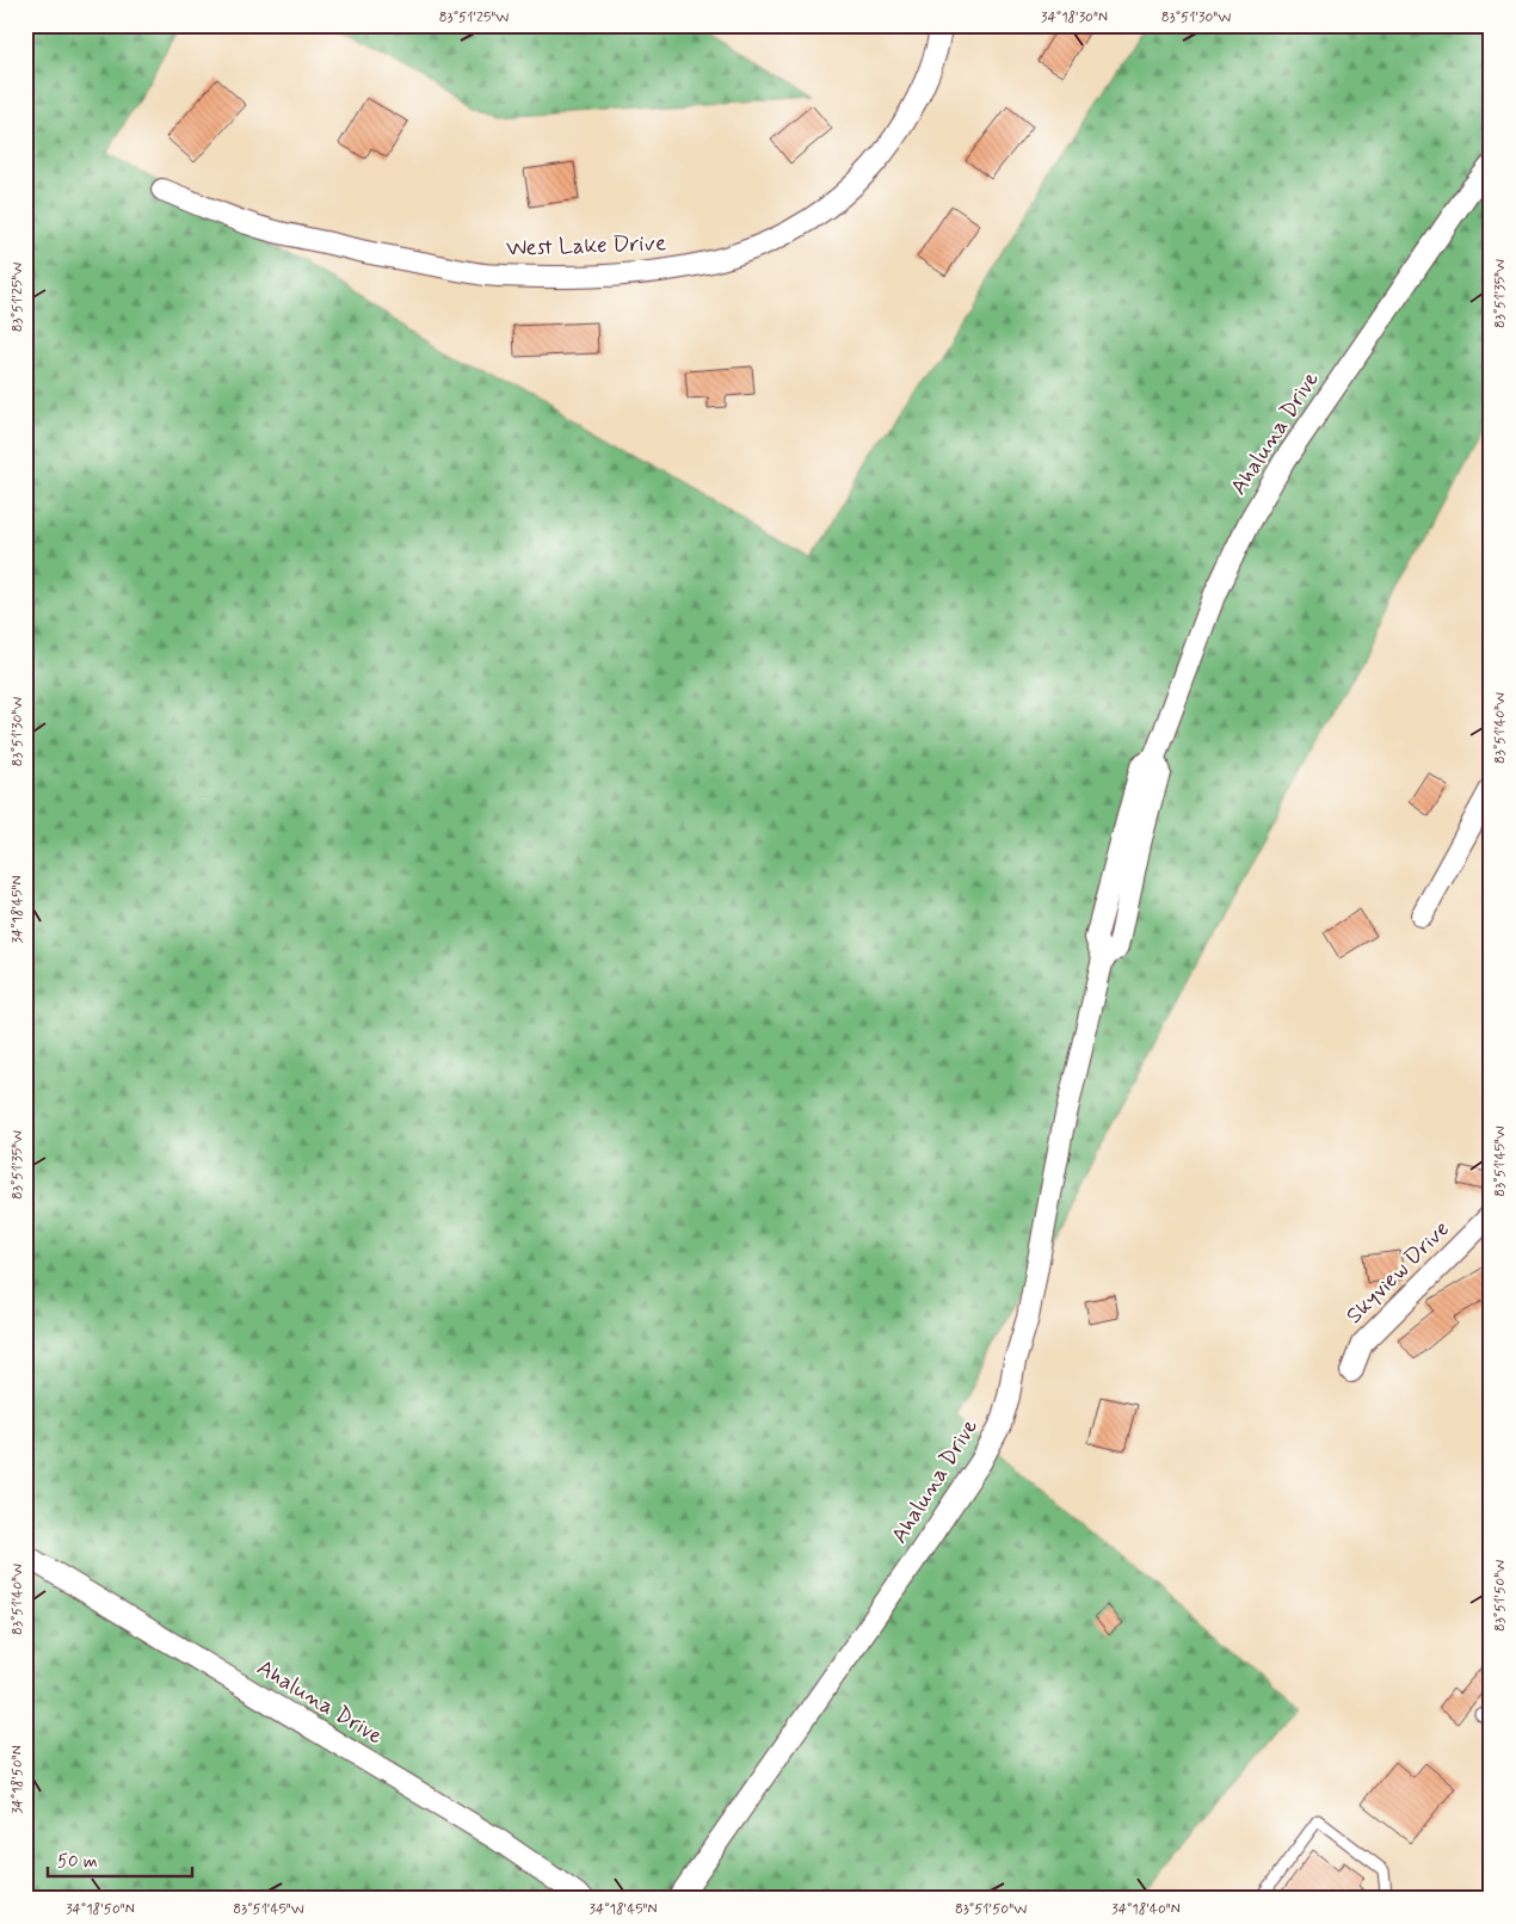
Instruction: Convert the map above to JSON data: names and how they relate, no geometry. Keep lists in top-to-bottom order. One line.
{"streets":{"street":["West Lake Drive","Ahaluna Drive","Skyview Drive"]},"scale_bar":"50 m","coordinates":["83°51'25\"W","34°18'30\"N","83°51'30\"W","83°51'35\"W","83°51'40\"W","34°18'45\"N","83°51'45\"W","83°51'50\"W","34°18'50\"N","34°18'40\"N"]}
